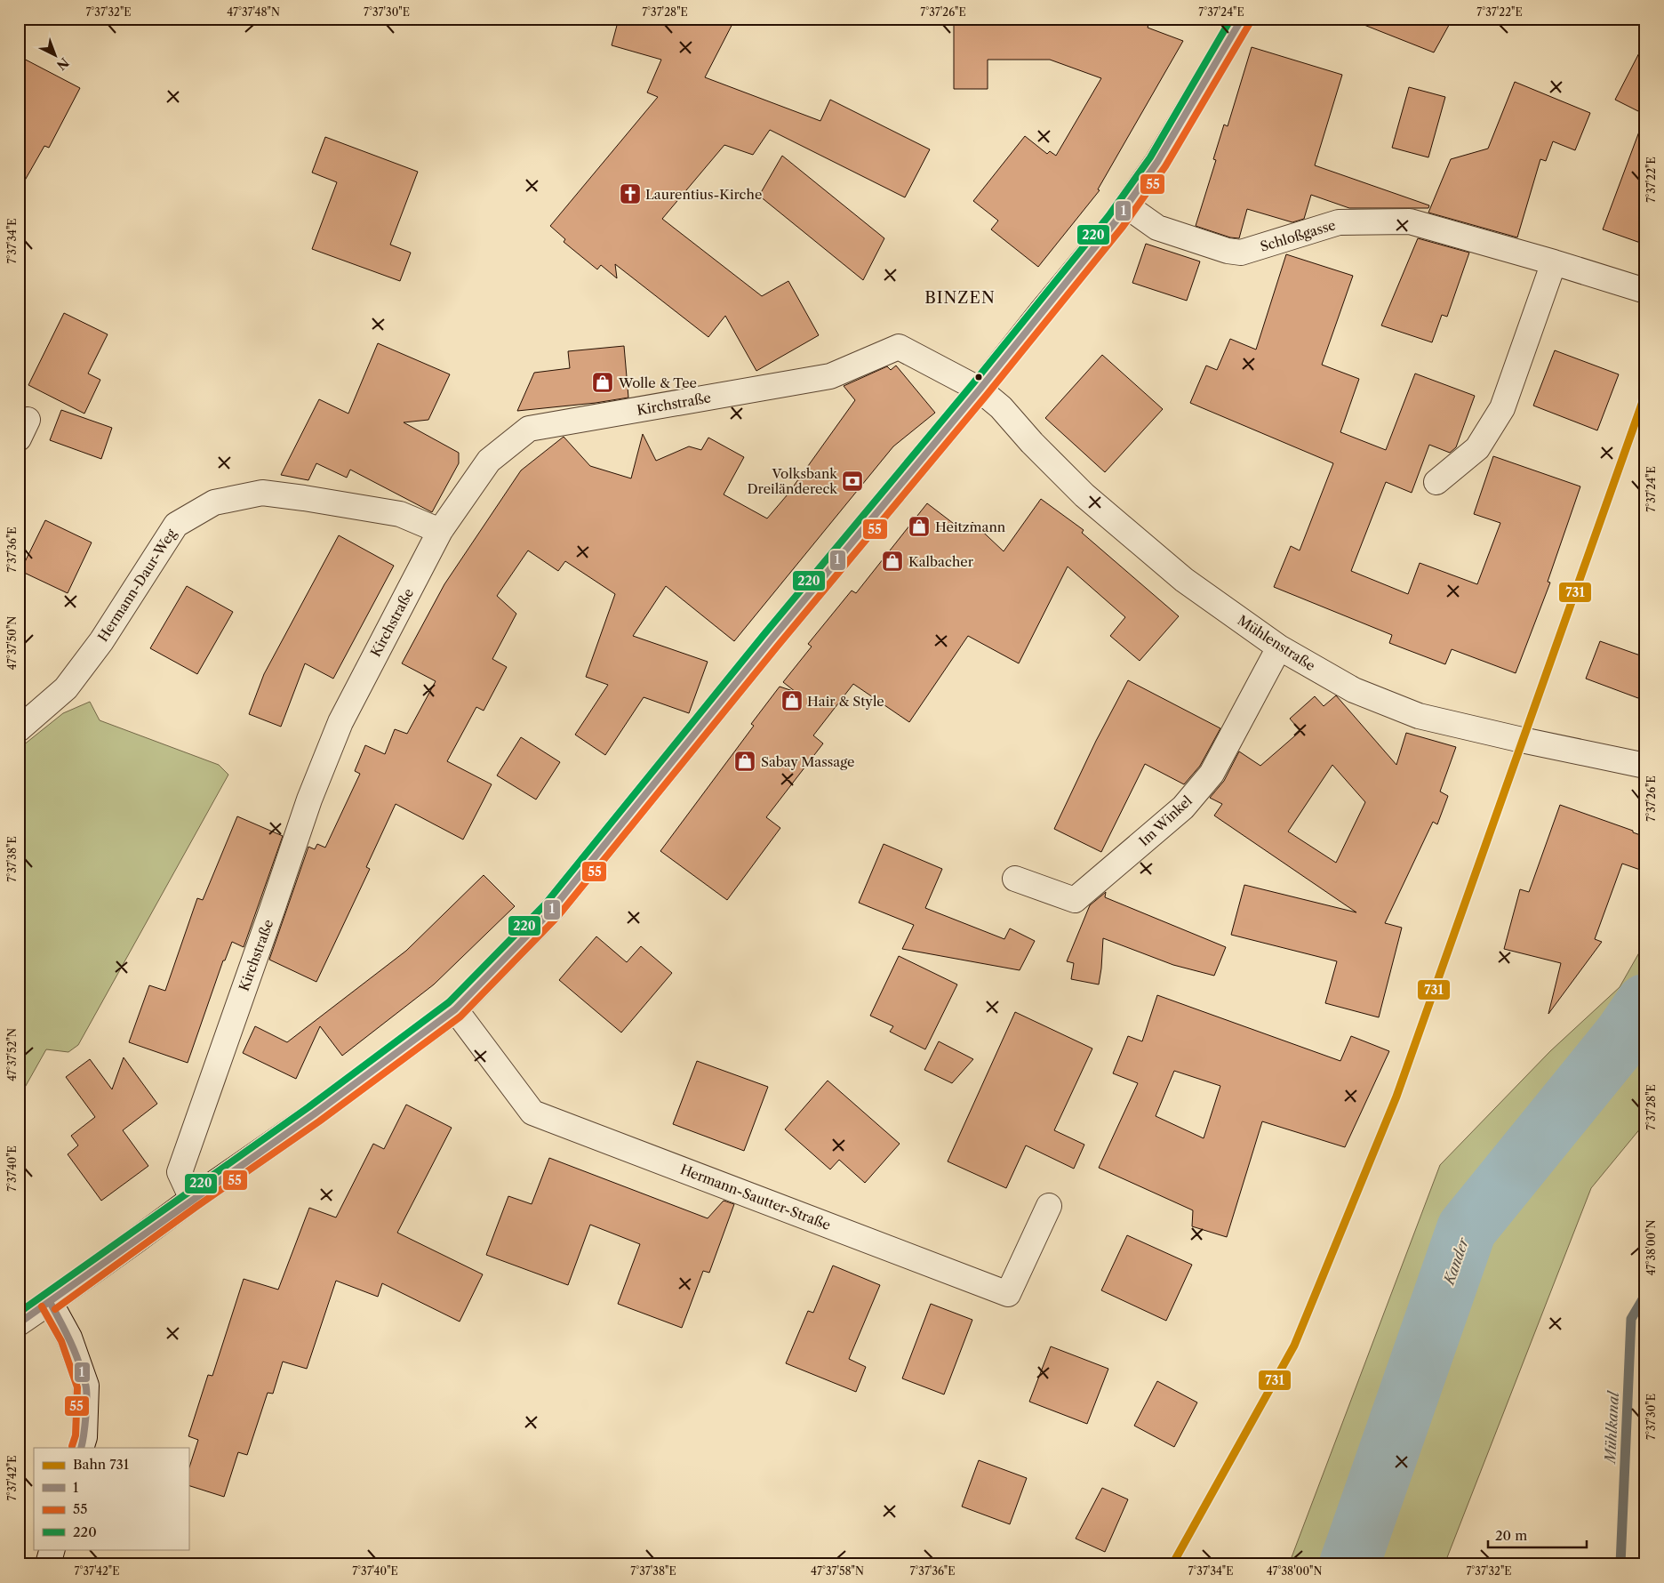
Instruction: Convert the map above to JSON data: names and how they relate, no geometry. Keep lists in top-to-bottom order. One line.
{"streets":{"street":["Schloßgasse","Kirchstraße","Hermann-Daur-Weg","Mühlenstraße","Im Winkel","Hermann-Sautter-Straße"]},"crossings":[["Kirchstraße","Hermann-Daur-Weg"],["Kirchstraße","Mühlenstraße"],["Mühlenstraße","Im Winkel"]],"districts":["BINZEN"],"water":["Kander","Mühlkanal"],"places":{"church":["Laurentius-Kirche"],"shop":["Wolle & Tee","Heitzmann","Kalbacher","Hair & Style","Sabay Massage"],"bank":["Volksbank Dreiländereck"]},"lines":["transit line 1","transit line 220","transit line 55","rail line 731"],"legend":["Bahn 731","1","55","220"],"scale_bar":"20 m","north":"bottom right","coordinates":["7°37'32\"E","47°37'48\"N","7°37'30\"E","7°37'28\"E","7°37'26\"E","7°37'24\"E","7°37'22\"E","7°37'34\"E","7°37'36\"E","47°37'50\"N","7°37'38\"E","47°37'52\"N","7°37'40\"E","47°38'00\"N","7°37'42\"E","47°37'58\"N"]}
